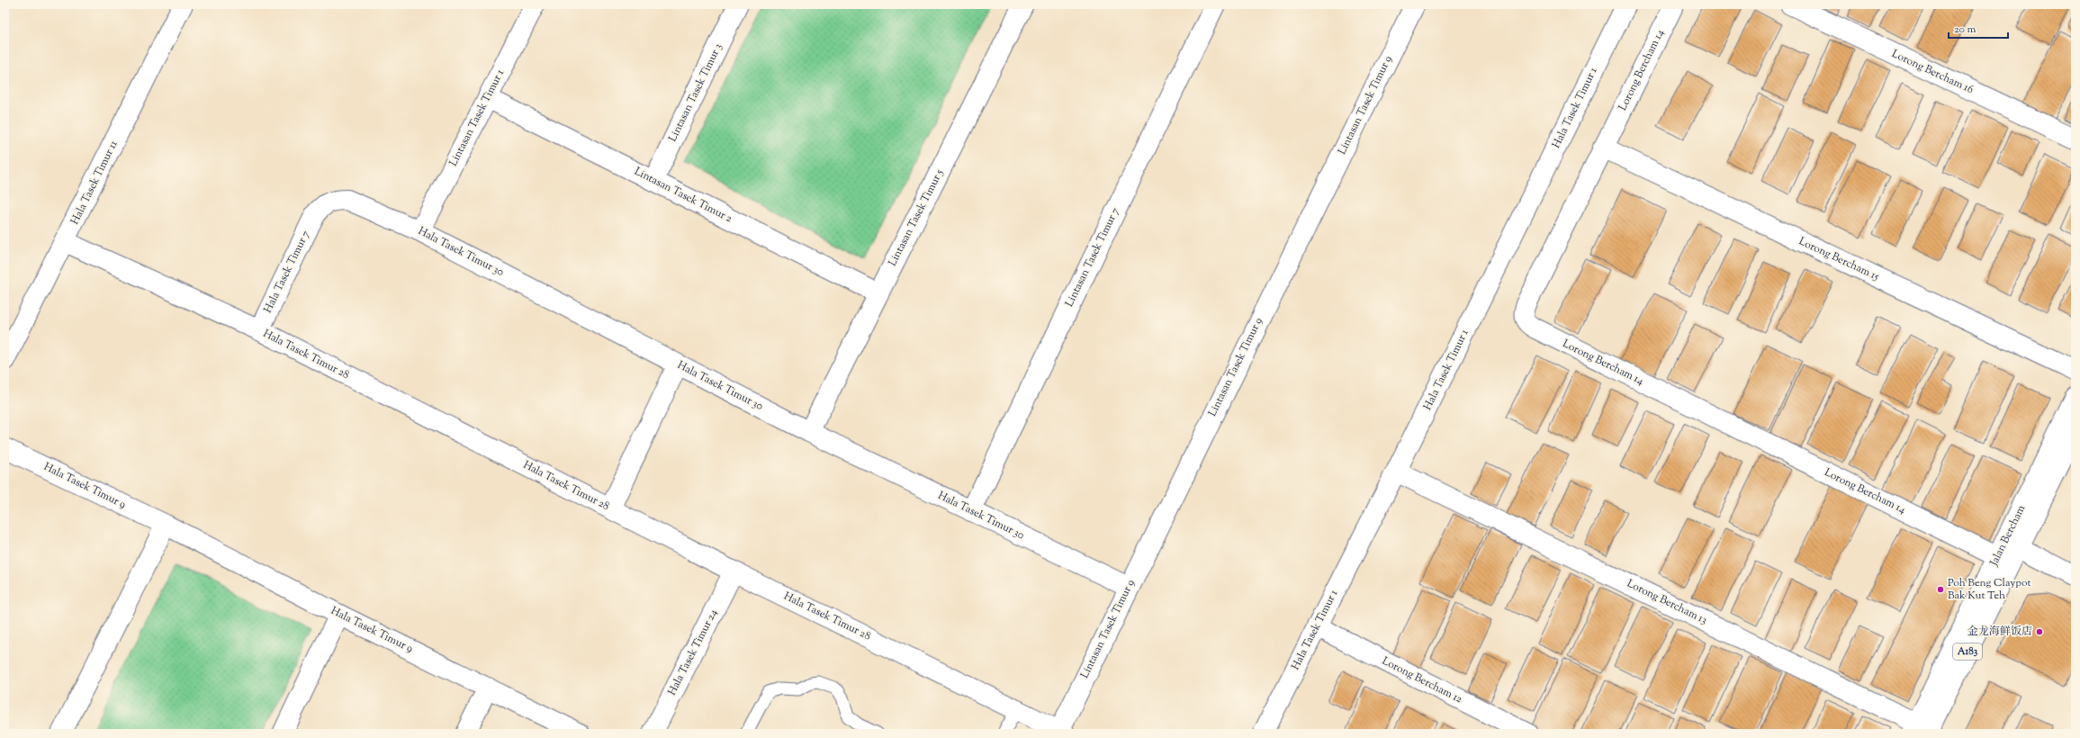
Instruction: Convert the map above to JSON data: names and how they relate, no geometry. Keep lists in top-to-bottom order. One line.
{"streets":{"street":["Lorong Bercham 14","Lorong Bercham 16","Lintasan Tasek Timur 3","Lintasan Tasek Timur 9","Hala Tasek Timur 1","Lintasan Tasek Timur 1","Hala Tasek Timur 11","Lintasan Tasek Timur 2","Lintasan Tasek Timur 5","Hala Tasek Timur 30","Lintasan Tasek Timur 7","Lorong Bercham 15","Hala Tasek Timur 7","Hala Tasek Timur 28","Hala Tasek Timur 9","Jalan Bercham","Lorong Bercham 13","A183","Hala Tasek Timur 24","Lorong Bercham 12"]},"crossings":[["Lorong Bercham 14","Lorong Bercham 15"],["Lorong Bercham 14","Jalan Bercham"],["Lintasan Tasek Timur 3","Lintasan Tasek Timur 2"],["Lintasan Tasek Timur 9","Hala Tasek Timur 30"],["Lintasan Tasek Timur 9","Hala Tasek Timur 28"],["Hala Tasek Timur 1","Lorong Bercham 13"],["Hala Tasek Timur 1","Lorong Bercham 12"],["Lintasan Tasek Timur 1","Lintasan Tasek Timur 2"],["Lintasan Tasek Timur 1","Hala Tasek Timur 30"],["Hala Tasek Timur 11","Hala Tasek Timur 28"],["Lintasan Tasek Timur 2","Lintasan Tasek Timur 5"],["Lintasan Tasek Timur 5","Hala Tasek Timur 30"],["Hala Tasek Timur 30","Lintasan Tasek Timur 7"],["Hala Tasek Timur 30","Hala Tasek Timur 7"],["Hala Tasek Timur 7","Hala Tasek Timur 28"],["Hala Tasek Timur 28","Hala Tasek Timur 24"],["Jalan Bercham","Lorong Bercham 13"]],"places":["Poh Beng Claypot Bak Kut Teh","金龙海鲜饭店"],"scale_bar":"20 m"}
